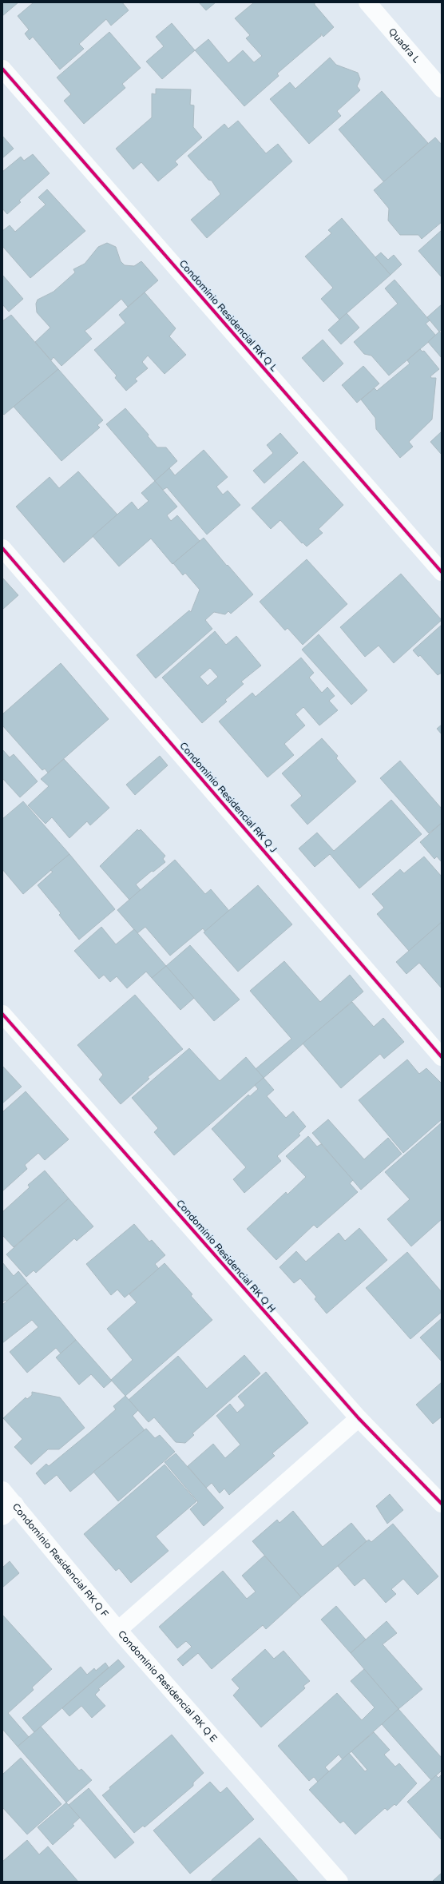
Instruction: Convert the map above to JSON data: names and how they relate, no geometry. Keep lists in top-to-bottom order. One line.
{"streets":{"street":["Quadra L","Condomínio Residencial RK Q L","Condomínio Residencial RK Q J","Condomínio Residencial RK Q H","Condomínio Residencial RK Q F","Condomínio Residencial RK Q E"]},"crossings":[["Condomínio Residencial RK Q H","Condomínio Residencial RK Q E"],["Condomínio Residencial RK Q F","Condomínio Residencial RK Q E"]]}
